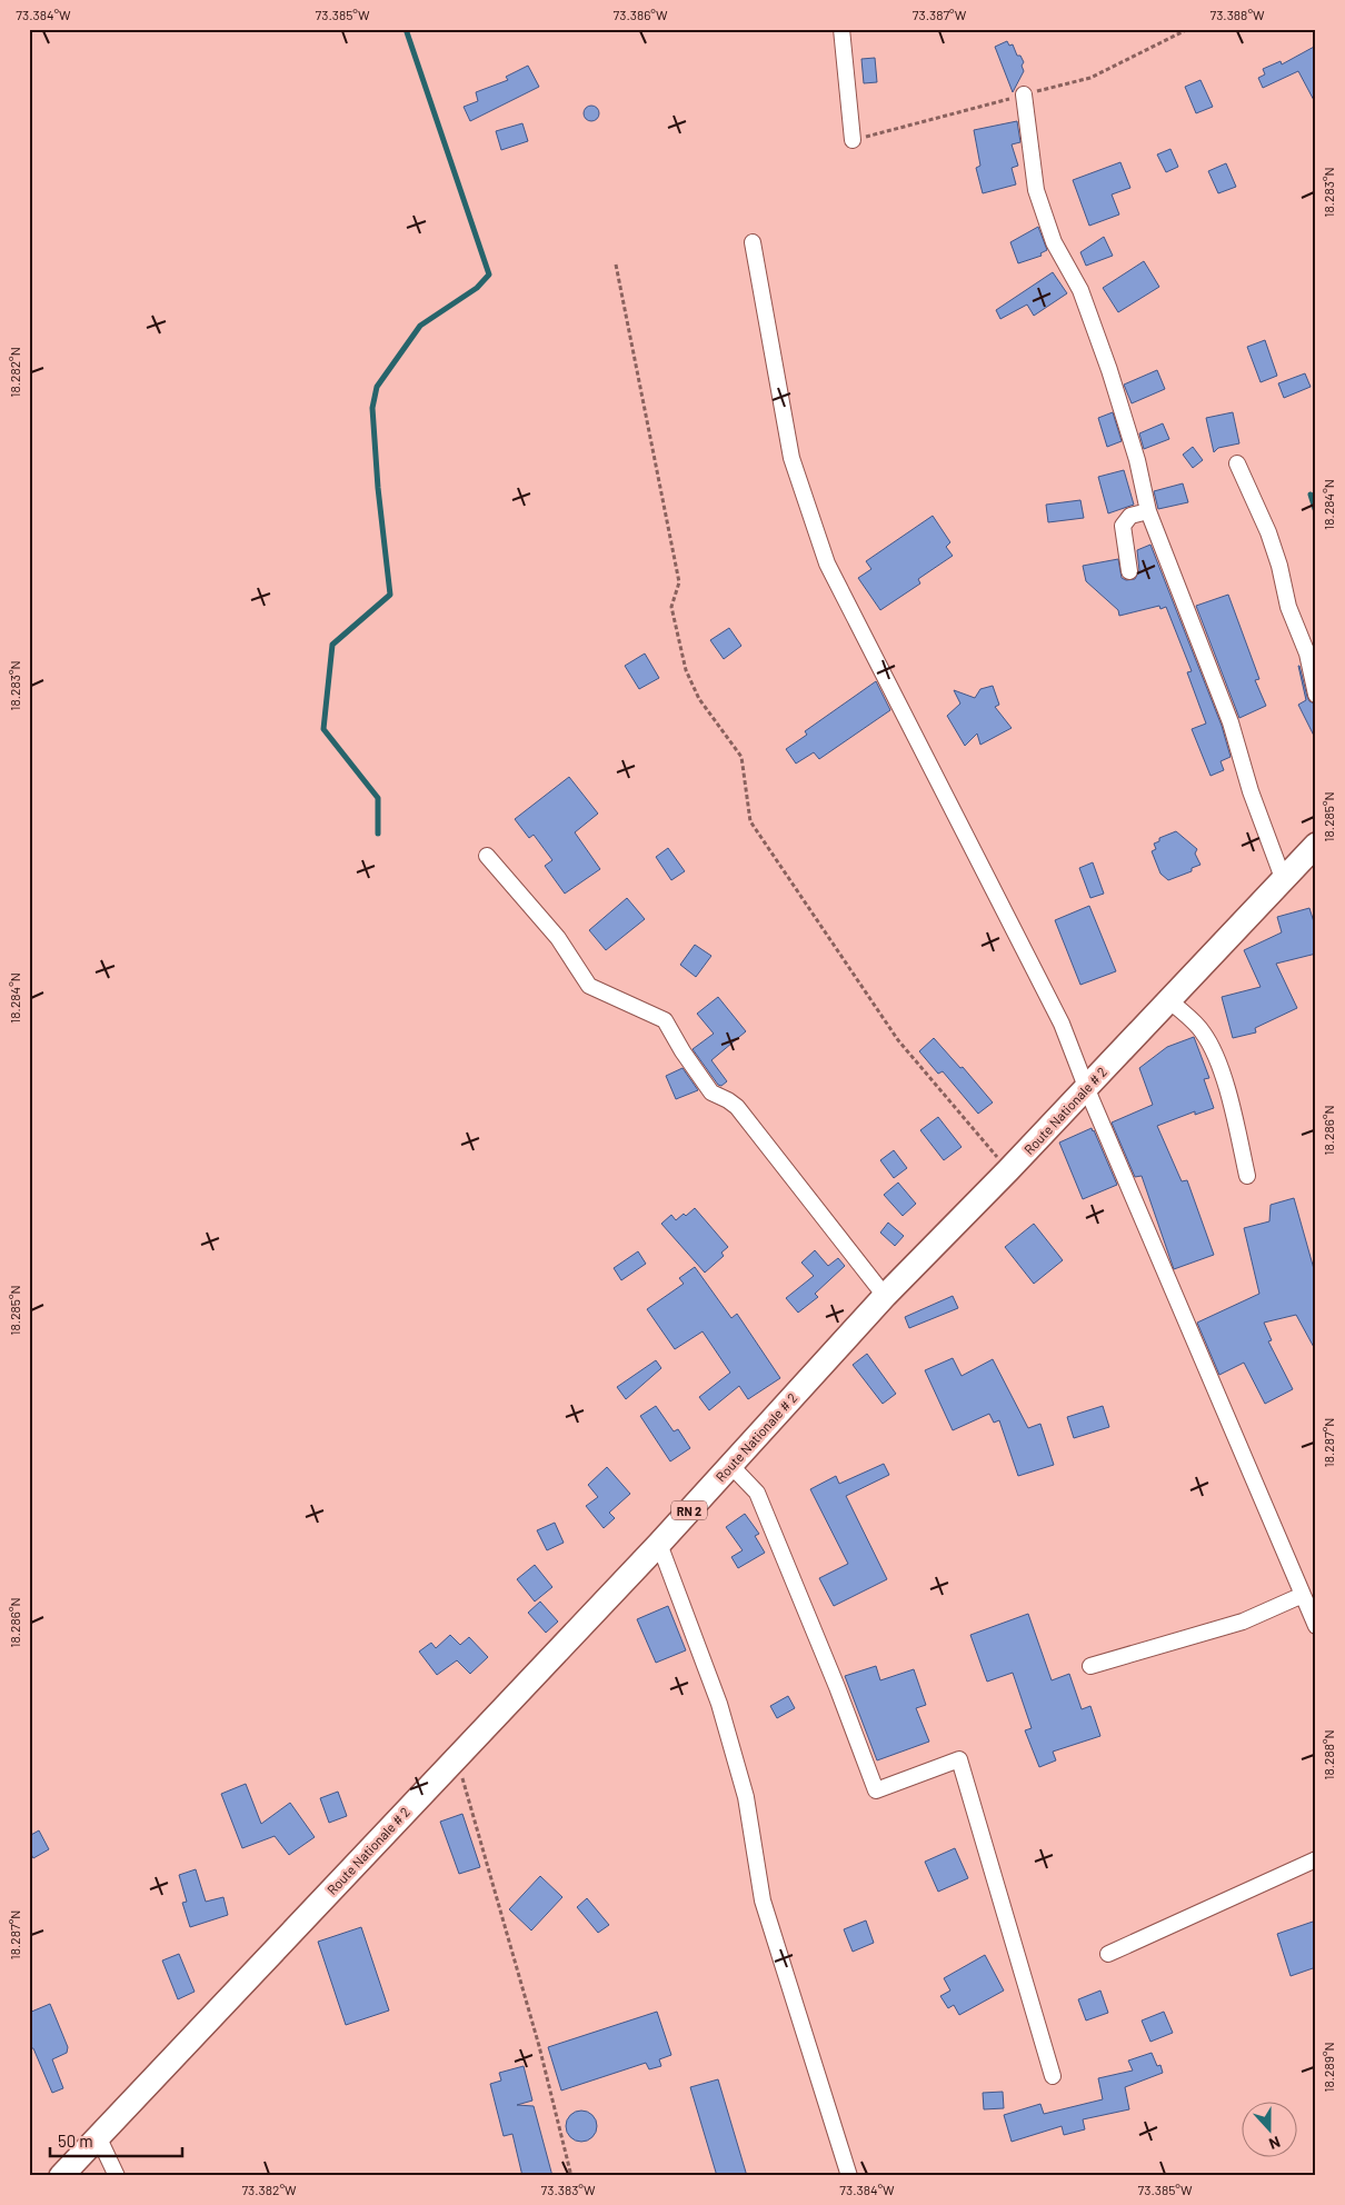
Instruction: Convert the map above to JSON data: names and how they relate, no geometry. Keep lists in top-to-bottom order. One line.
{"streets":{"main road":["Route Nationale # 2","RN 2"]},"scale_bar":"50 m","north":"bottom","coordinates":["73.384°W","73.385°W","73.386°W","73.387°W","73.388°W","18.283°N","18.282°N","18.284°N","18.285°N","18.286°N","18.287°N","18.288°N","18.289°N","73.382°W","73.383°W"]}
